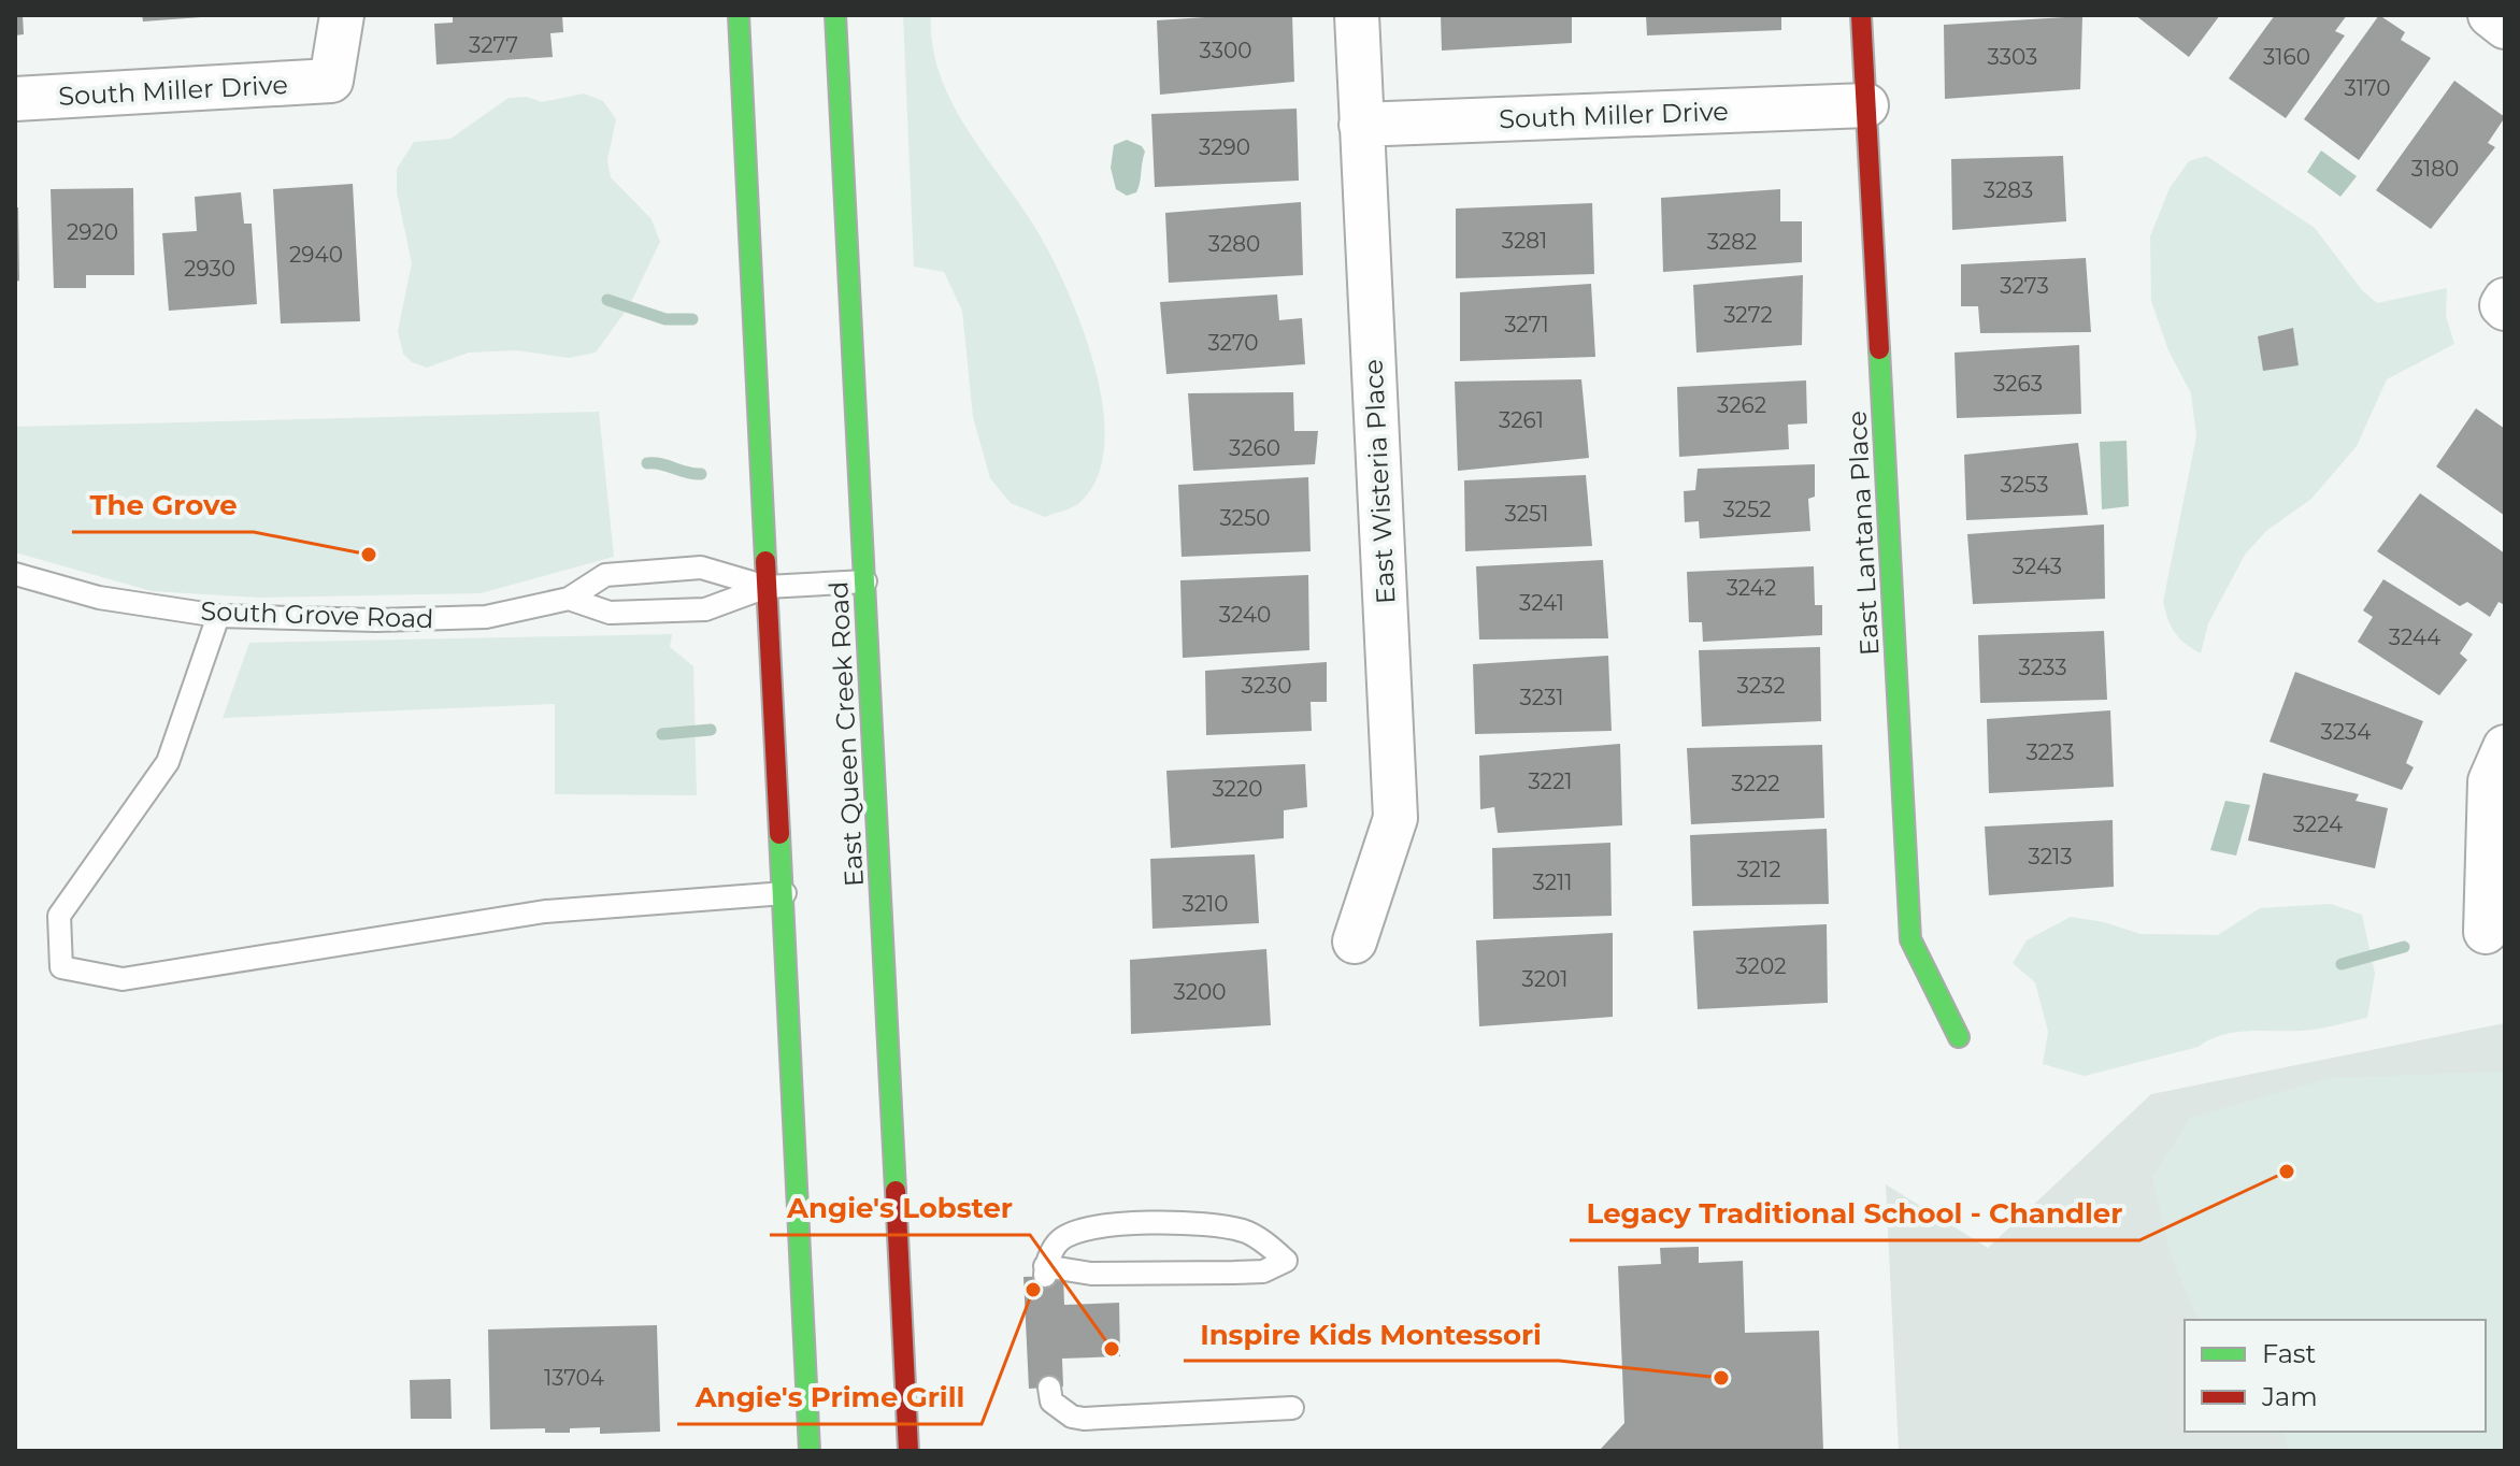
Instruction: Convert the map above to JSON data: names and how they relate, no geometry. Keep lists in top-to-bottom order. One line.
{"streets":{"main road":["East Lantana Place","East Queen Creek Road"],"street":["South Miller Drive","East Wisteria Place"],"lane":["South Grove Road"]},"crossings":[["South Miller Drive","East Wisteria Place"],["South Miller Drive","East Lantana Place"],["South Grove Road","East Queen Creek Road"]],"places":["The Grove","Legacy Traditional School - Chandler","Angie's Prime Grill","Angie's Lobster","Inspire Kids Montessori"],"house_numbers":["3277","3300","3303","3160","3170","3290","3180","3283","2920","3281","3282","3280","2940","2930","3273","3272","3271","3270","3263","3262","3261","3260","3253","3252","3251","3250","3243","3242","3241","3240","3244","3233","3230","3232","3231","3234","3223","3221","3222","3220","3224","3213","3212","3211","3210","3202","3201","3200","13704"],"legend":["Fast","Jam"]}
